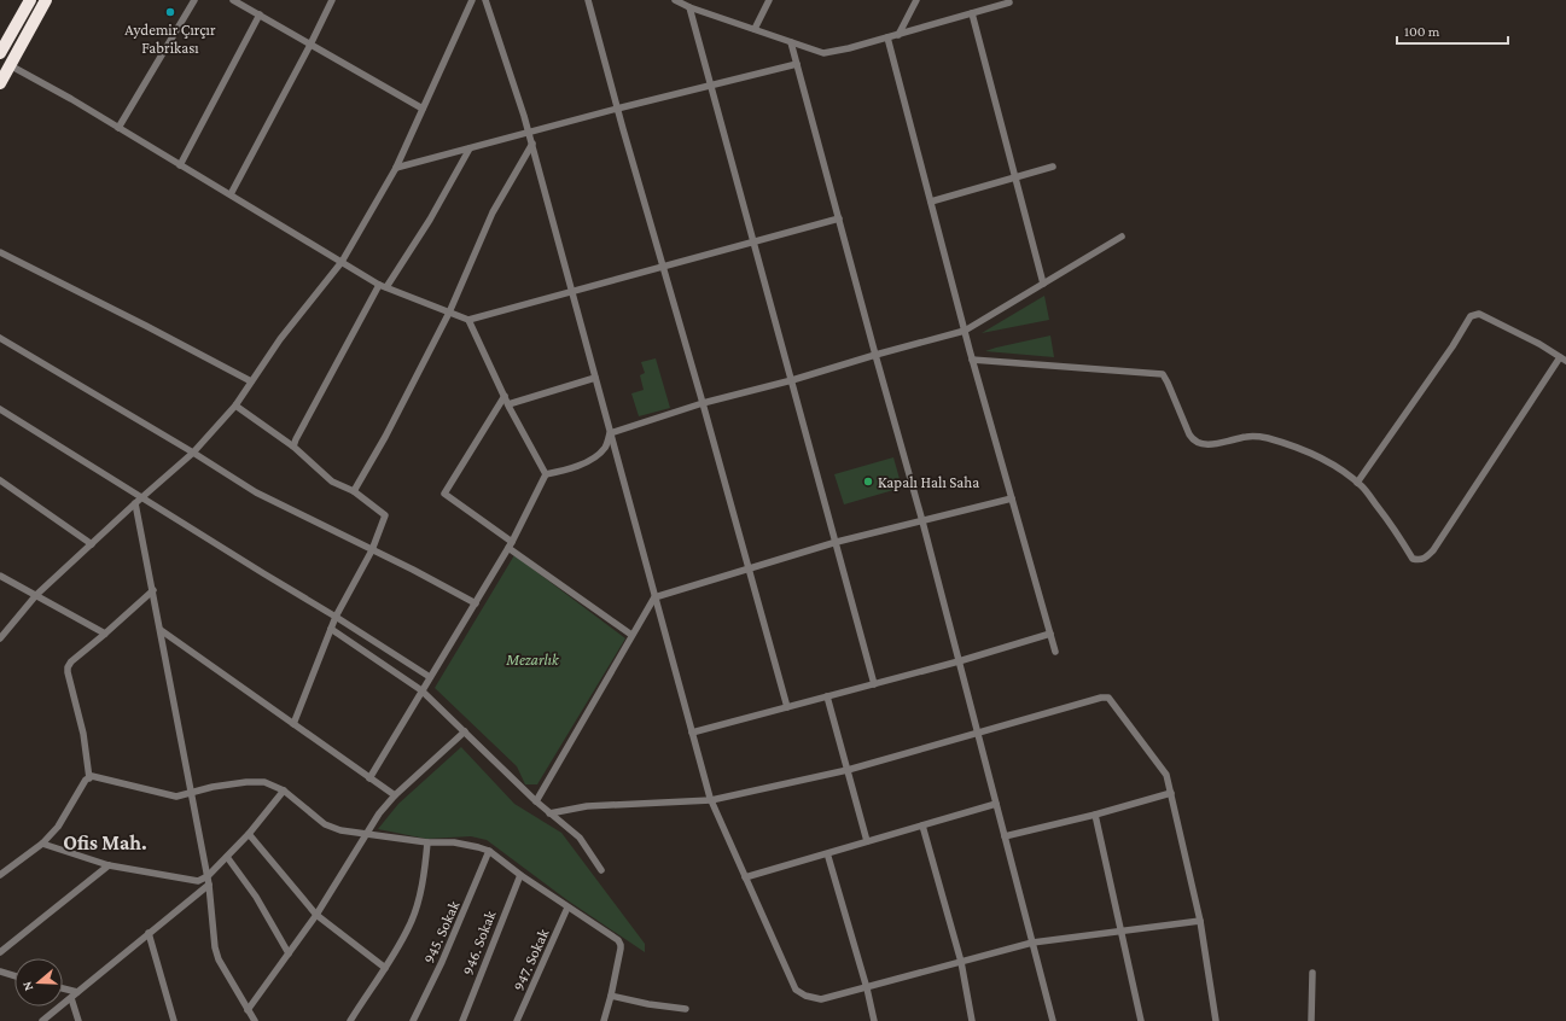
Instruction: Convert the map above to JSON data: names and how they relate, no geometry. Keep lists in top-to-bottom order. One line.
{"streets":{"street":["945. Sokak","946. Sokak","947. Sokak"]},"districts":["Ofis Mah."],"parks":["Mezarlık"],"places":["Aydemir Çırçır Fabrikası","Kapalı Halı Saha"],"scale_bar":"100 m","north":"left"}
